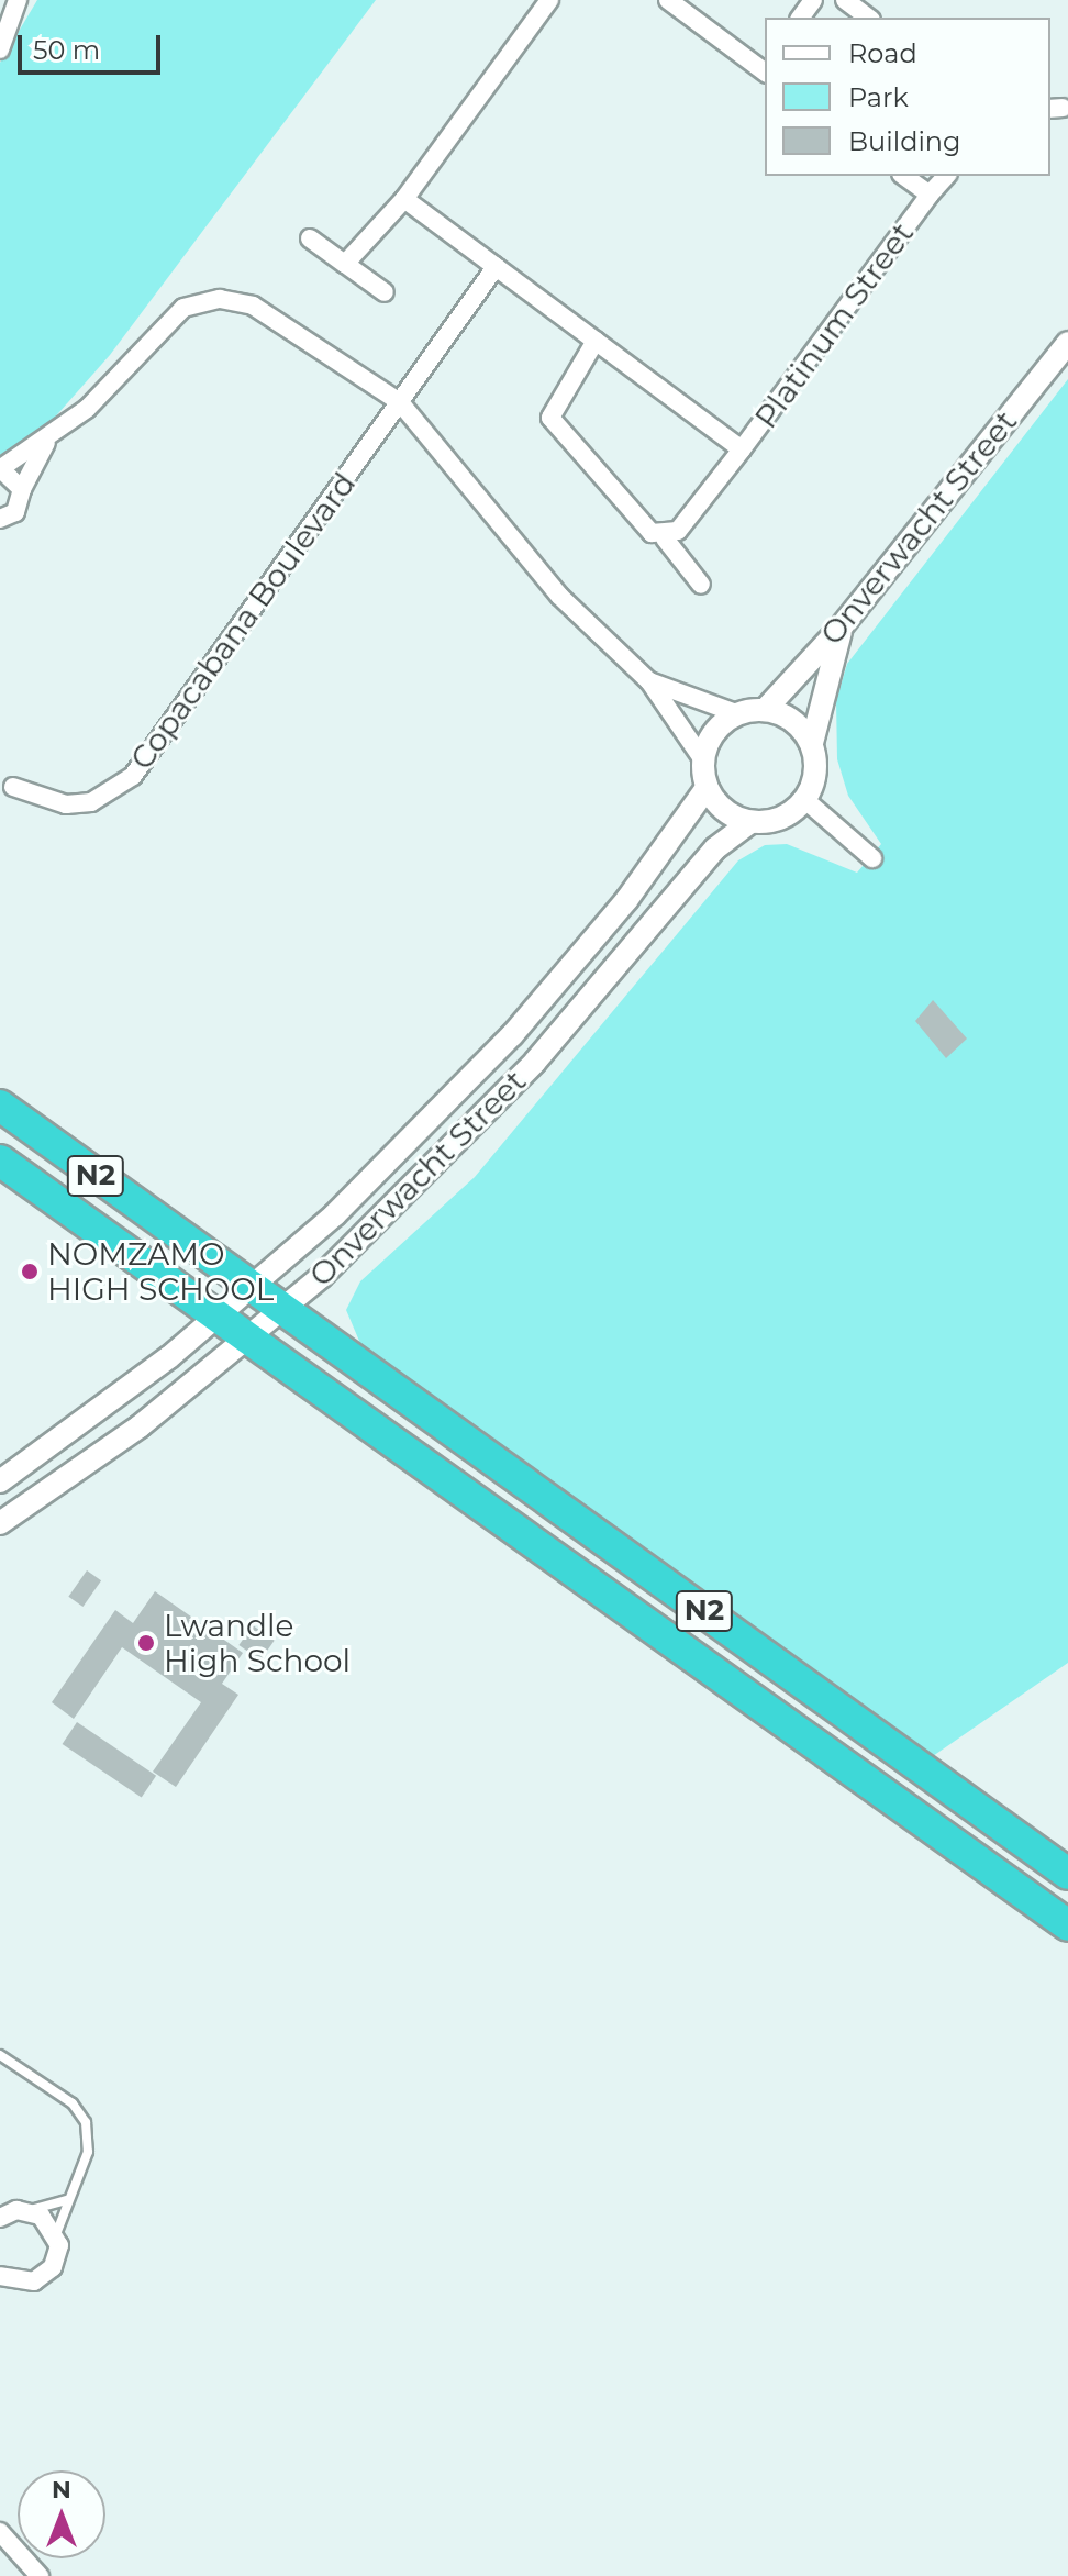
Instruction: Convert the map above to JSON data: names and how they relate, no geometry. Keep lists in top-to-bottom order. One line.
{"streets":{"highway":["N2"],"street":["Platinum Street","Onverwacht Street","Copacabana Boulevard"]},"crossings":[["Onverwacht Street","N2"]],"places":["NOMZAMO HIGH SCHOOL","Lwandle High School"],"legend":["Road","Park","Building"],"scale_bar":"50 m","north":"top"}
